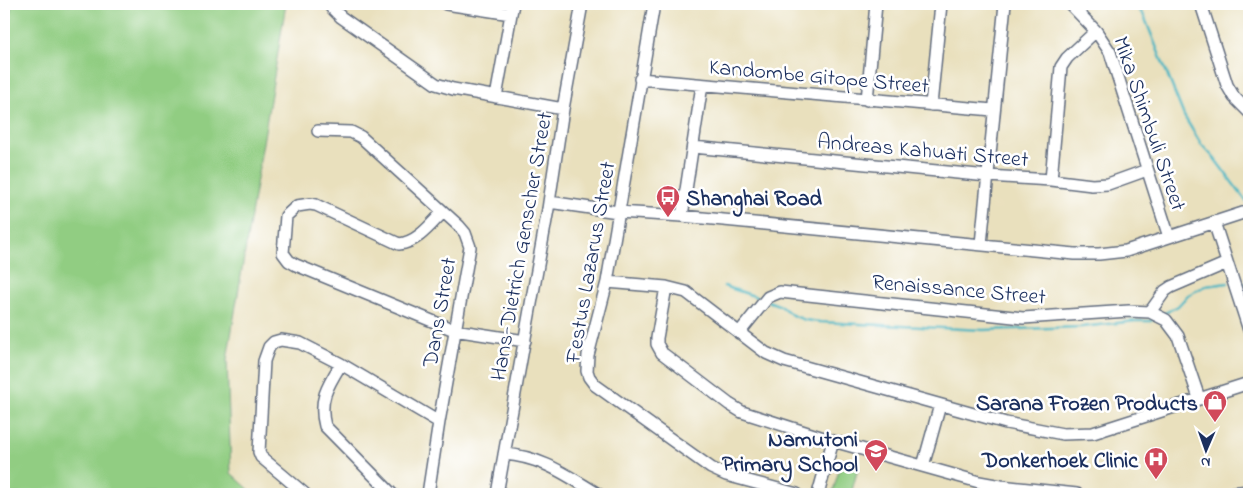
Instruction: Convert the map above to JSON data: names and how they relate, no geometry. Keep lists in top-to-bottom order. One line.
{"streets":{"street":["Kandombe Gitope Street","Mika Shimbuli Street","Andreas Kahuati Street","Hans-Dietrich Genscher Street","Festus Lazarus Street","Renaissance Street","Dans Street"]},"crossings":[["Kandombe Gitope Street","Festus Lazarus Street"],["Mika Shimbuli Street","Andreas Kahuati Street"]],"places":{"bus stop":["Shanghai Road"],"shop":["Sarana Frozen Products"],"school or university":["Namutoni Primary School"],"hospital":["Donkerhoek Clinic"]},"north":"bottom"}
